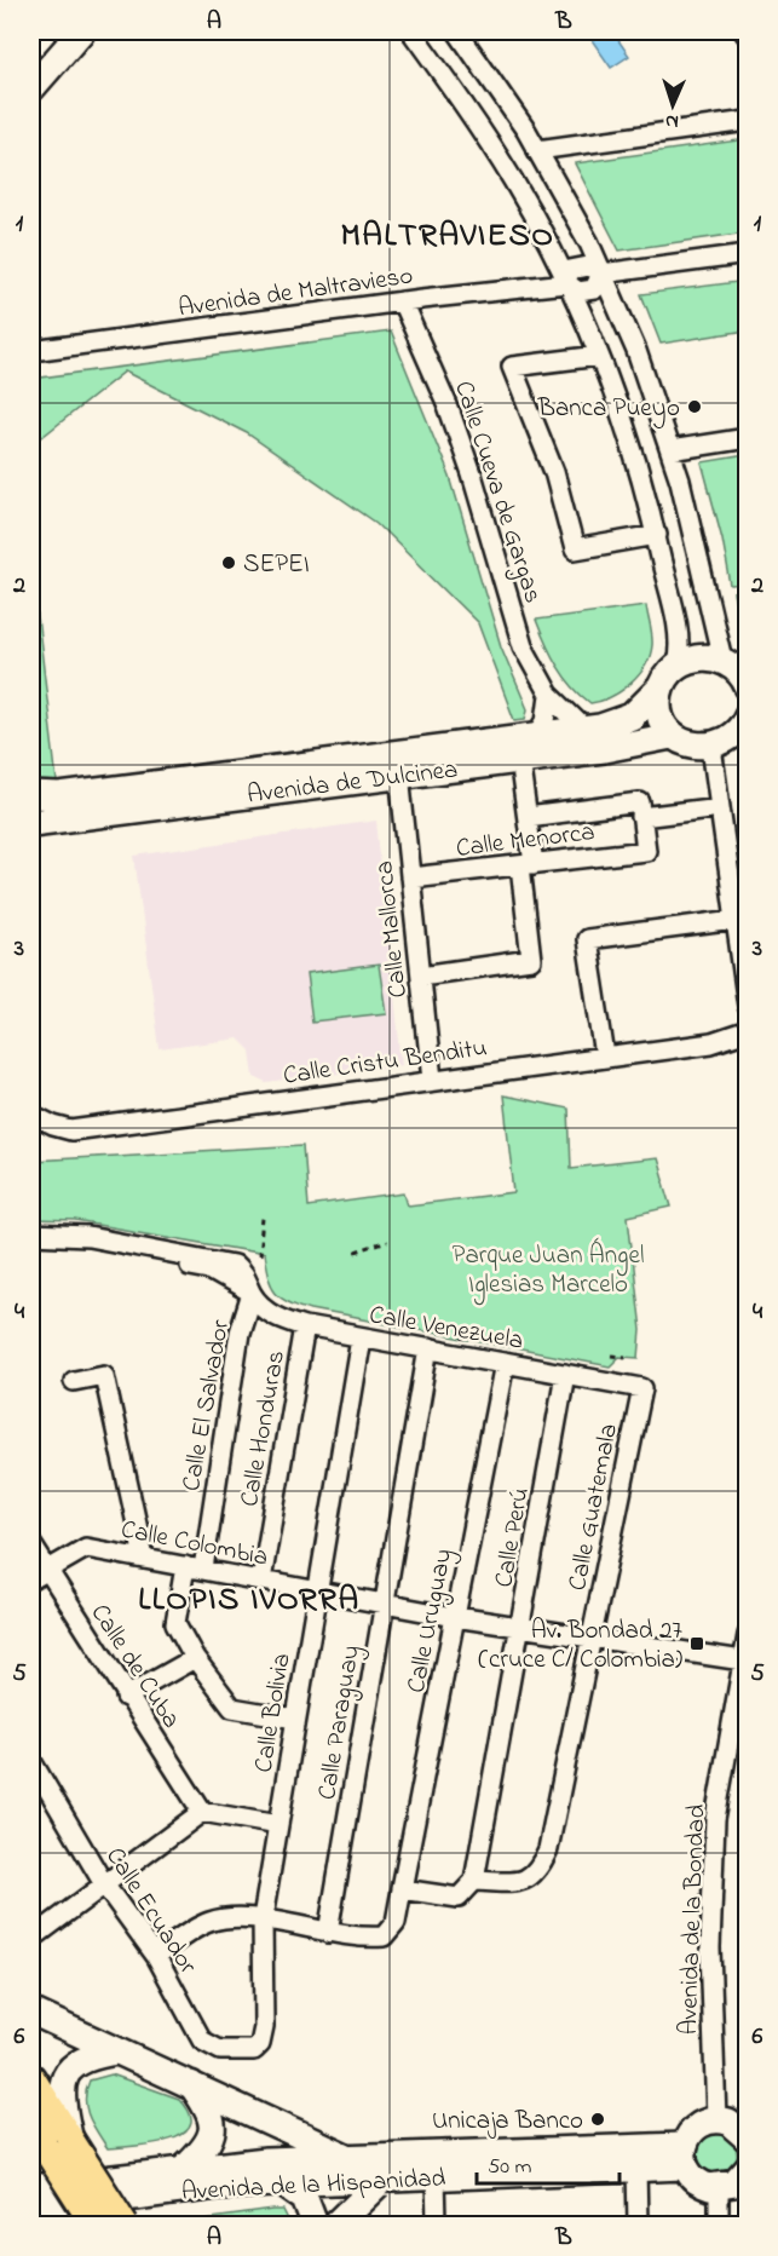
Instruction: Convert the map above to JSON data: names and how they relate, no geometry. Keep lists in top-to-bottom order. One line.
{"streets":{"main road":["Avenida de Dulcinea","Avenida de la Hispanidad"],"street":["Avenida de Maltravieso","Calle Cueva de Gargas","Calle Menorca","Calle Mallorca","Calle Cristu Benditu","Calle Venezuela","Calle El Salvador","Calle Honduras","Calle Guatemala","Calle Perú","Calle Colombia","Calle Uruguay","Calle de Cuba","Calle Bolivia","Calle Paraguay","Calle Ecuador","Avenida de la Bondad"]},"crossings":[["Avenida de Maltravieso","Calle Cueva de Gargas"],["Calle Cueva de Gargas","Avenida de Dulcinea"],["Avenida de Dulcinea","Calle Mallorca"],["Calle Menorca","Calle Mallorca"],["Calle Mallorca","Calle Cristu Benditu"],["Calle Venezuela","Calle El Salvador"],["Calle Venezuela","Calle Honduras"],["Calle Venezuela","Calle Guatemala"],["Calle Venezuela","Calle Perú"],["Calle Venezuela","Calle Uruguay"],["Calle Venezuela","Calle Bolivia"],["Calle Venezuela","Calle Paraguay"],["Calle El Salvador","Calle Colombia"],["Calle El Salvador","Calle Bolivia"],["Calle Honduras","Calle Colombia"],["Calle Guatemala","Calle Perú"],["Calle Guatemala","Calle Colombia"],["Calle Perú","Calle Colombia"],["Calle Colombia","Calle Uruguay"],["Calle Colombia","Calle de Cuba"],["Calle Colombia","Calle Bolivia"],["Calle Colombia","Calle Paraguay"],["Calle Colombia","Avenida de la Bondad"],["Calle Uruguay","Calle Paraguay"],["Calle Bolivia","Calle Ecuador"]],"districts":["MALTRAVIESO","LLOPIS IVORRA"],"parks":["Parque Juan Ángel Iglesias Marcelo"],"places":{"other":["Banca Pueyo","SEPEI","Unicaja Banco"],"transit":["Av. Bondad 27 (cruce C/ Colombia)"]},"scale_bar":"50 m","north":"bottom","grid":{"columns":["A","B"],"rows":["1","2","3","4","5","6"]}}
